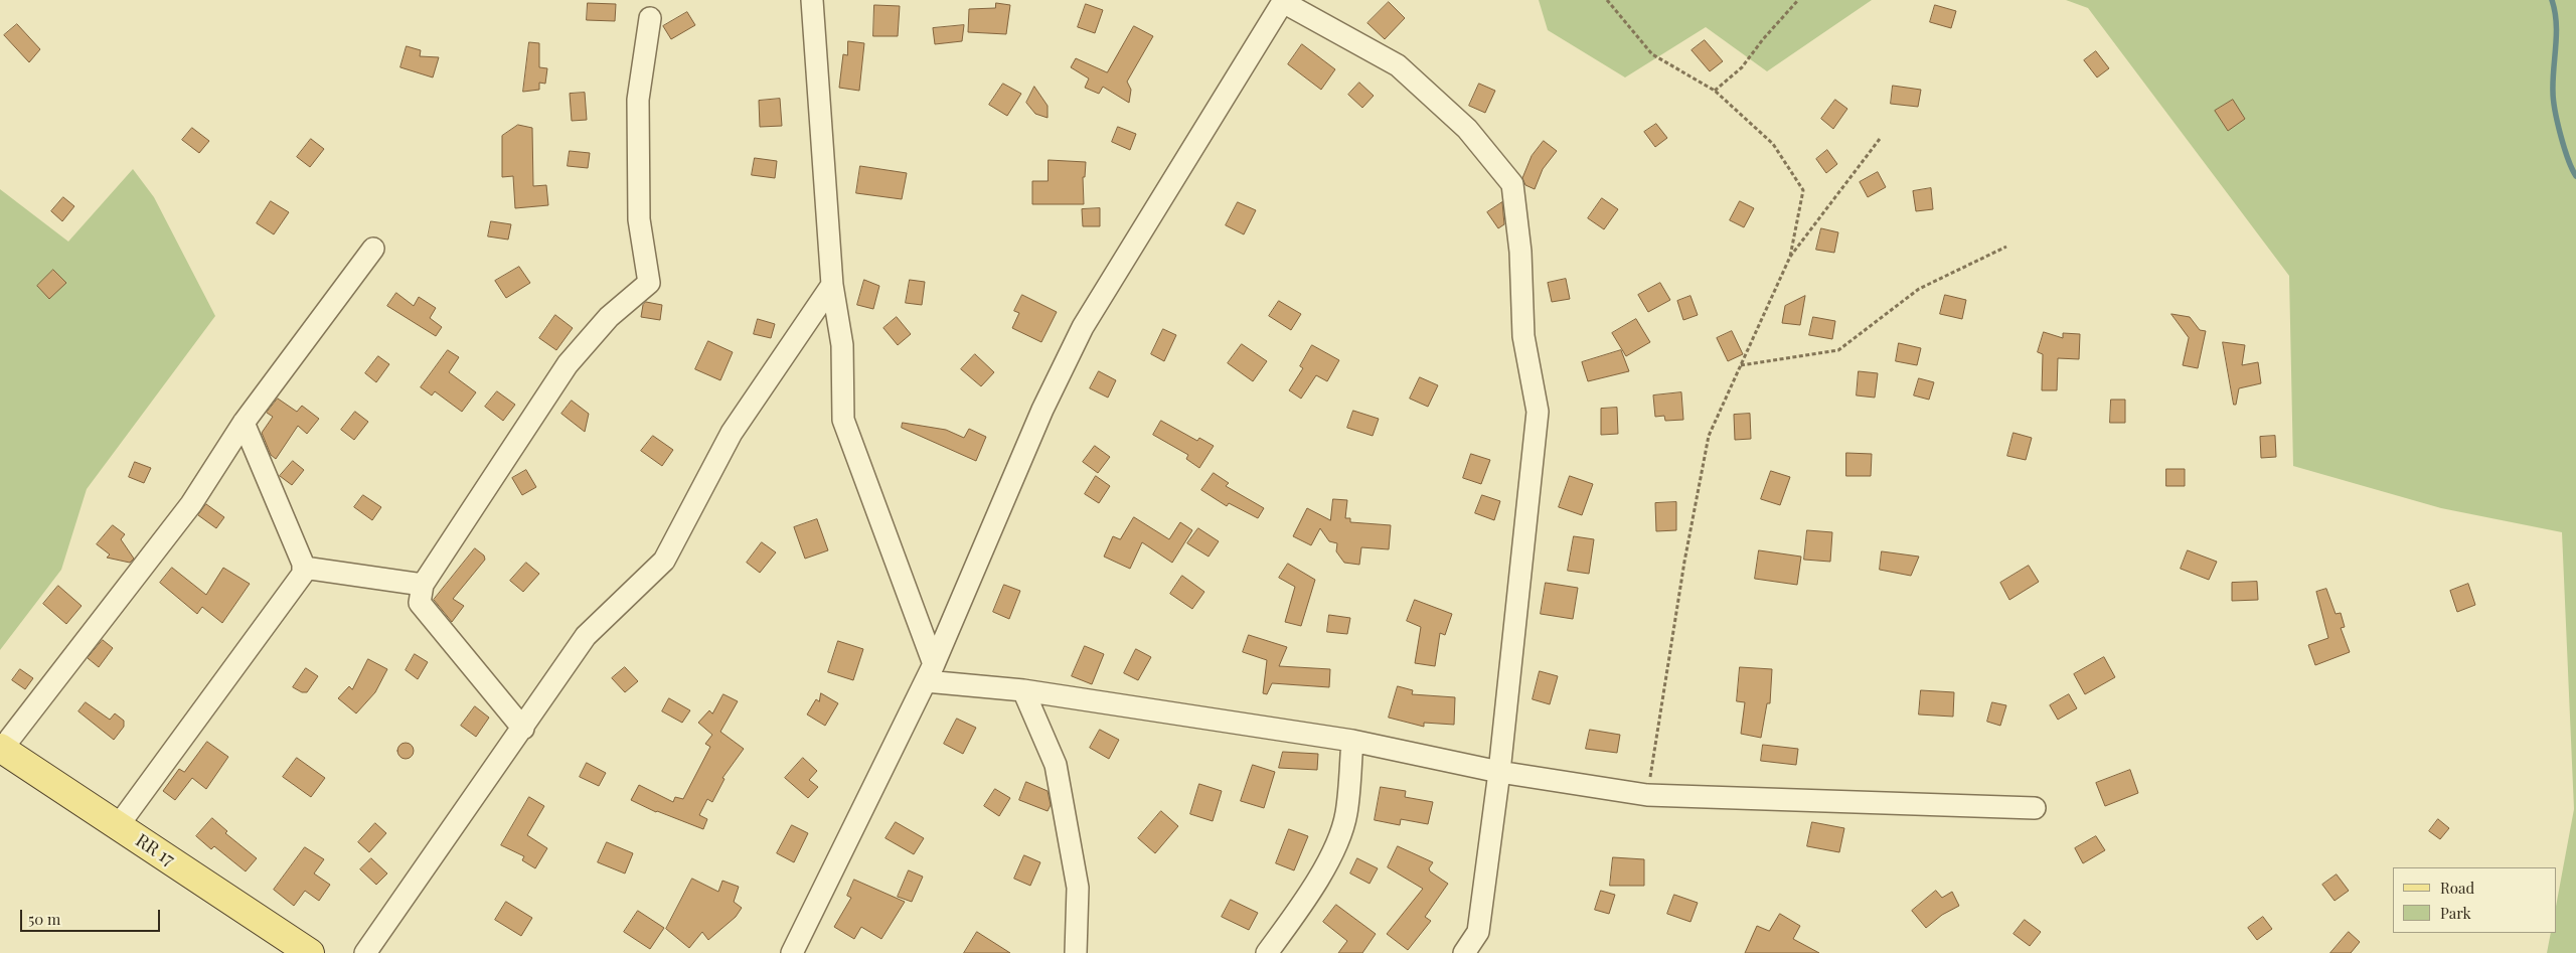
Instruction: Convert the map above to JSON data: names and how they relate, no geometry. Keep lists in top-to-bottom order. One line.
{"streets":{"main road":["RR 17"]},"legend":["Road","Park"],"scale_bar":"50 m"}
